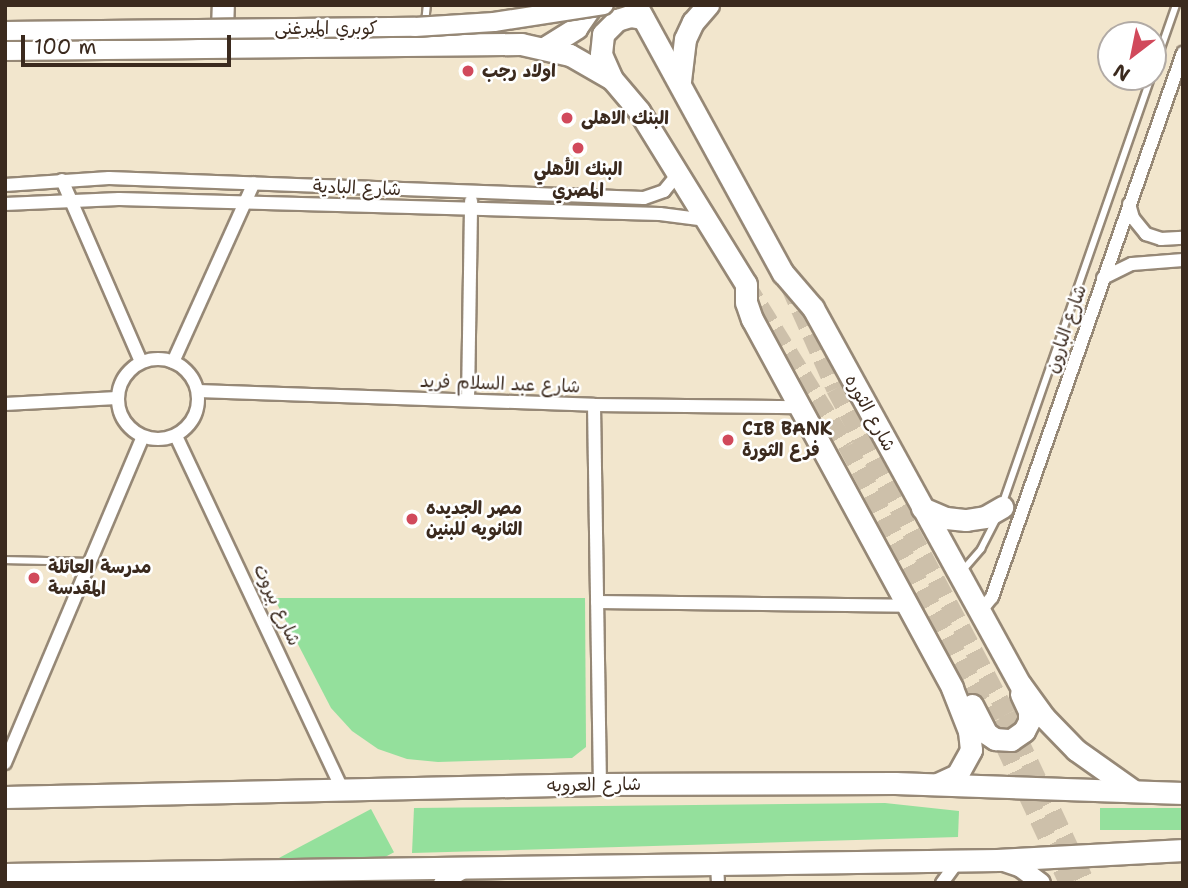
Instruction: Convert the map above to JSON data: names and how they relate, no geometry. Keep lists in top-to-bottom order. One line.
{"streets":{"highway":["شارع الثوره","شارع العروبه"],"main road":["كوبري الميرغنى"],"street":["شارع البادية","شارع البارون","شارع عبد السلام فريد","شارع بيروت"]},"crossings":[["شارع البارون","شارع الثوره"],["شارع عبد السلام فريد","شارع بيروت"],["شارع الثوره","شارع العروبه"],["شارع بيروت","شارع العروبه"]],"places":["اولاد رجب","البنك الاهلى","البنك الأهلي المصري","CIB BANK فرع الثورة","مصر الجديده الثانويه للبنين","مدرسة العائلة المقدسة"],"scale_bar":"100 m","north":"bottom left"}
